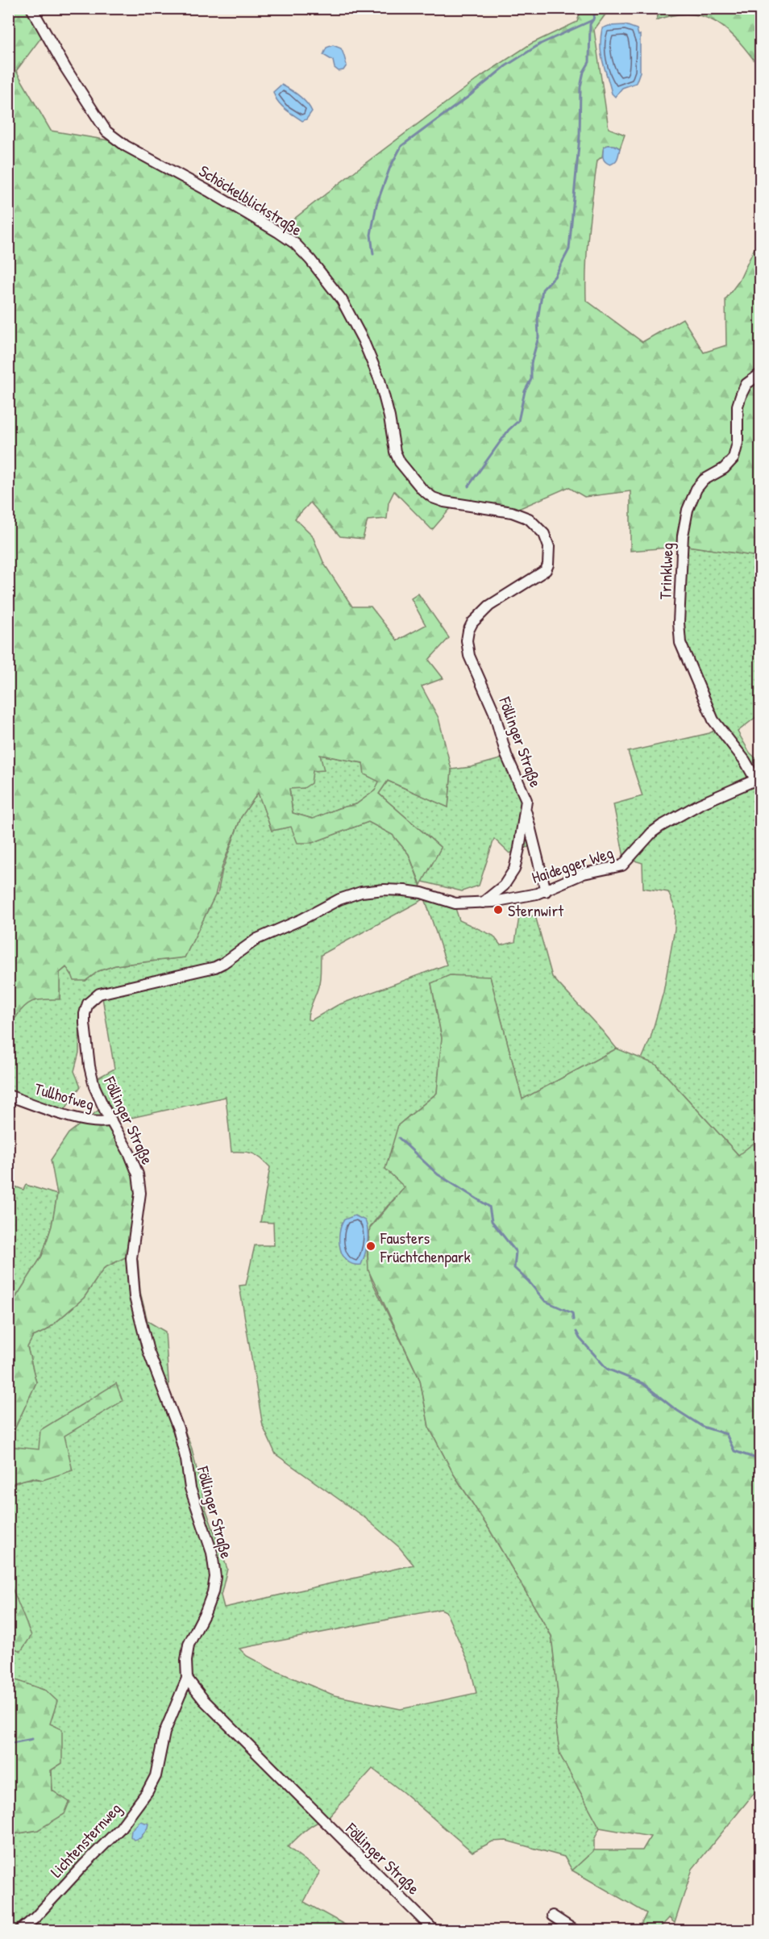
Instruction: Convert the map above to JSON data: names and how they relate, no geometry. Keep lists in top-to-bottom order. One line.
{"streets":{"street":["Schöckelblickstraße","Trinklweg","Föllinger Straße","Haidegger Weg","Tullhofweg","Lichtensternweg"]},"crossings":[["Schöckelblickstraße","Föllinger Straße"],["Trinklweg","Haidegger Weg"],["Föllinger Straße","Haidegger Weg"],["Föllinger Straße","Tullhofweg"],["Föllinger Straße","Lichtensternweg"]],"places":["Sternwirt","Fausters Früchtchenpark"]}
